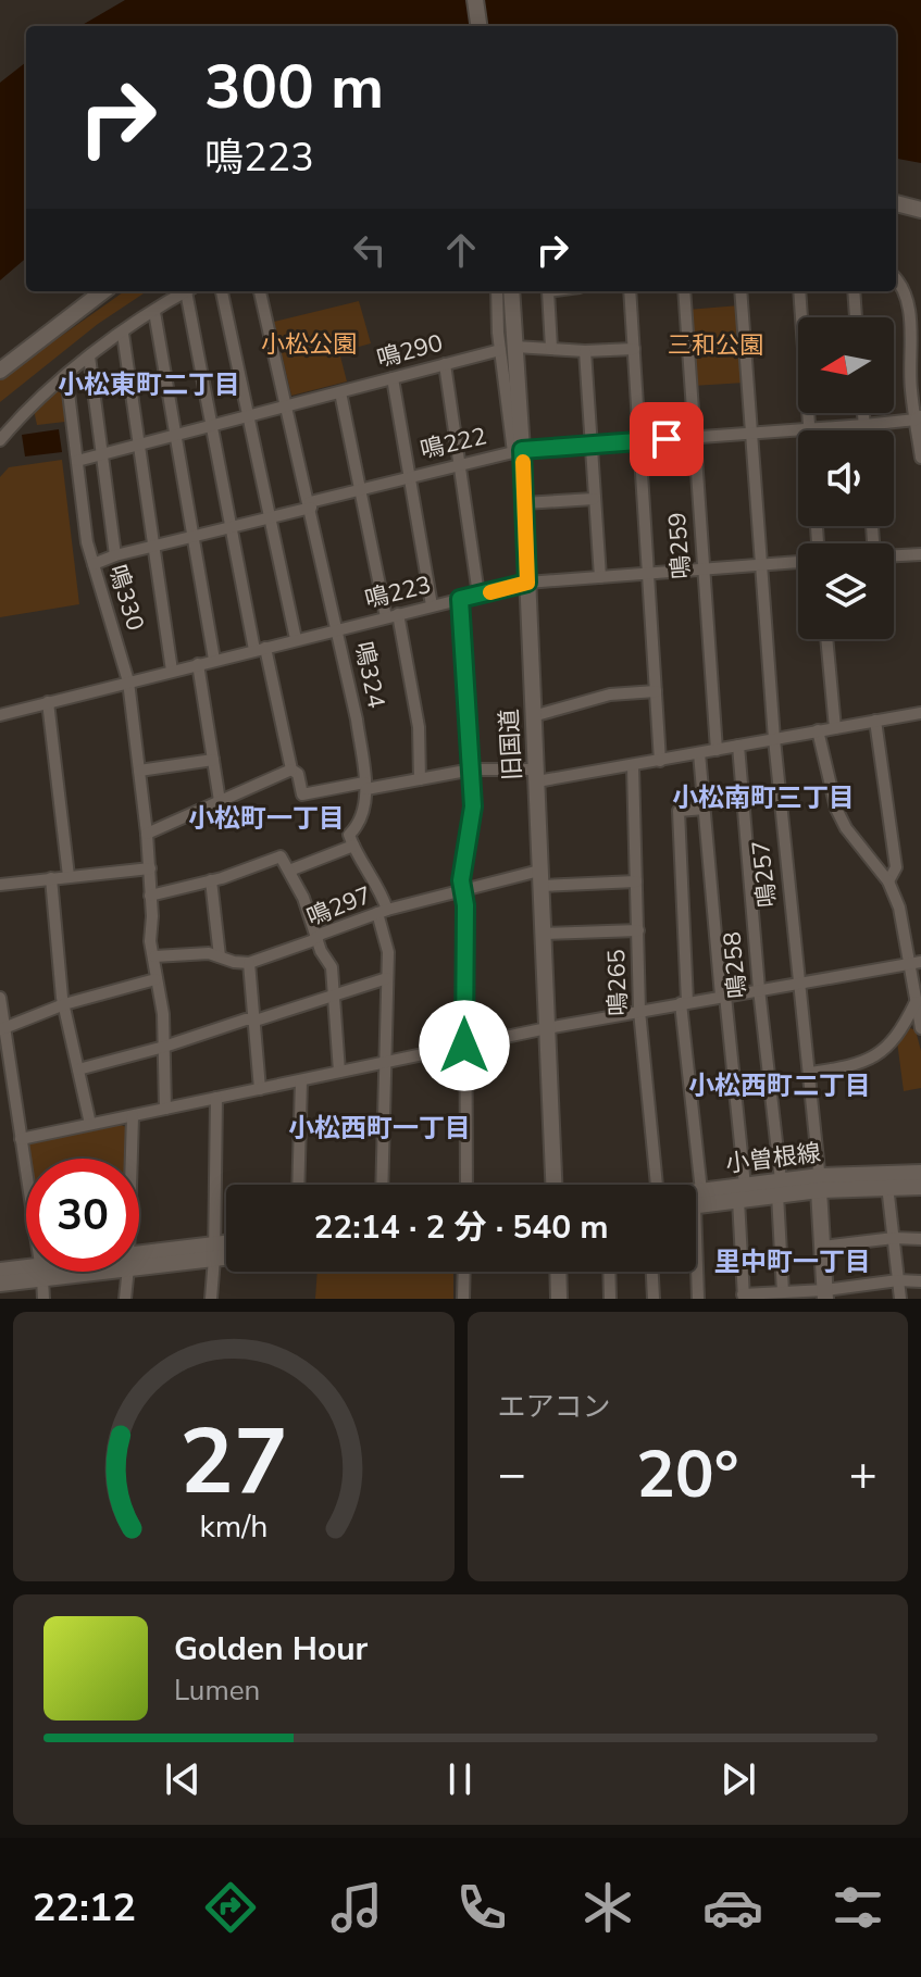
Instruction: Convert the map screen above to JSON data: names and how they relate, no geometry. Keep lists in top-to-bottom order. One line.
{"streets":{"street":["鳴290","鳴222","鳴259","鳴223","鳴330","鳴324","旧国道","鳴257","鳴297","鳴258","鳴265","小曽根線"]},"crossings":[["鳴290","鳴330"],["鳴290","鳴324"],["鳴290","旧国道"],["鳴222","鳴259"],["鳴222","鳴330"],["鳴222","鳴324"],["鳴222","旧国道"],["鳴222","鳴257"],["鳴259","鳴223"],["鳴223","鳴330"],["鳴223","鳴324"],["鳴223","旧国道"],["鳴223","鳴257"],["旧国道","鳴297"],["鳴257","小曽根線"],["鳴297","鳴265"],["鳴258","小曽根線"]],"districts":["小松東町二丁目","小松南町三丁目","小松町一丁目","小松西町二丁目","小松西町一丁目","里中町一丁目"],"parks":["小松公園","三和公園"],"north":"left","page":{"turn":["300 m","鳴223"],"limit":"30","trip":"22:14 · 2 分 · 540 m","tile":"エアコン","heat":["−","20°","+"],"song":["Golden Hour","Lumen"],"tabs":"22:12","gauge":["27","km/h"]}}
